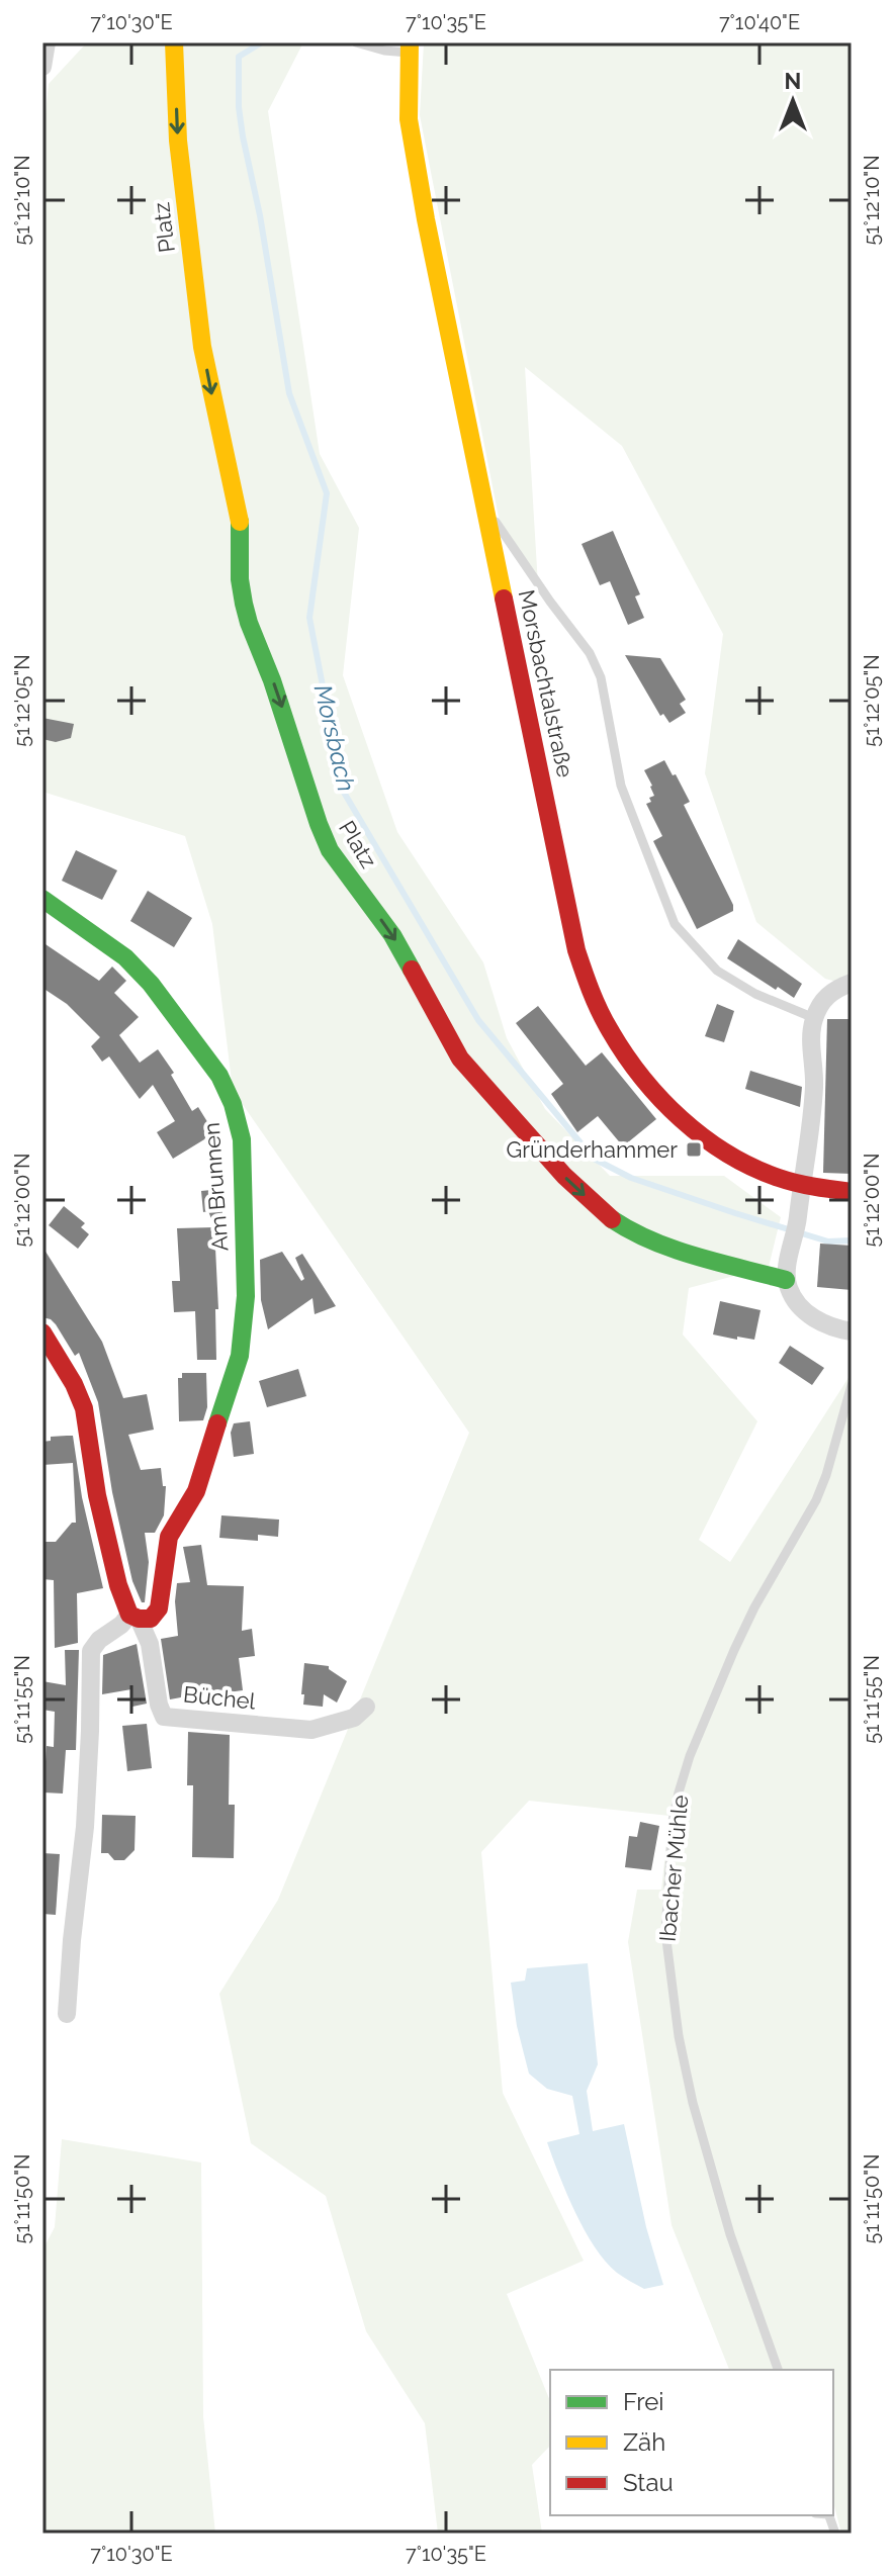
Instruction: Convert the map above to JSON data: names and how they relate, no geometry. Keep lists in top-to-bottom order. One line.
{"streets":{"street":["Platz","Morsbachtalstraße","Am Brunnen","Büchel"],"lane":["Ibacher Mühle"]},"crossings":[["Am Brunnen","Büchel"]],"one_way":["Platz"],"water":["Morsbach"],"places":{"transit":["Gründerhammer"]},"legend":["Frei","Zäh","Stau"],"north":"top","coordinates":["7°10'30\"E","7°10'35\"E","7°10'40\"E","51°12'10\"N","51°12'05\"N","51°12'00\"N","51°11'55\"N","51°11'50\"N"]}
